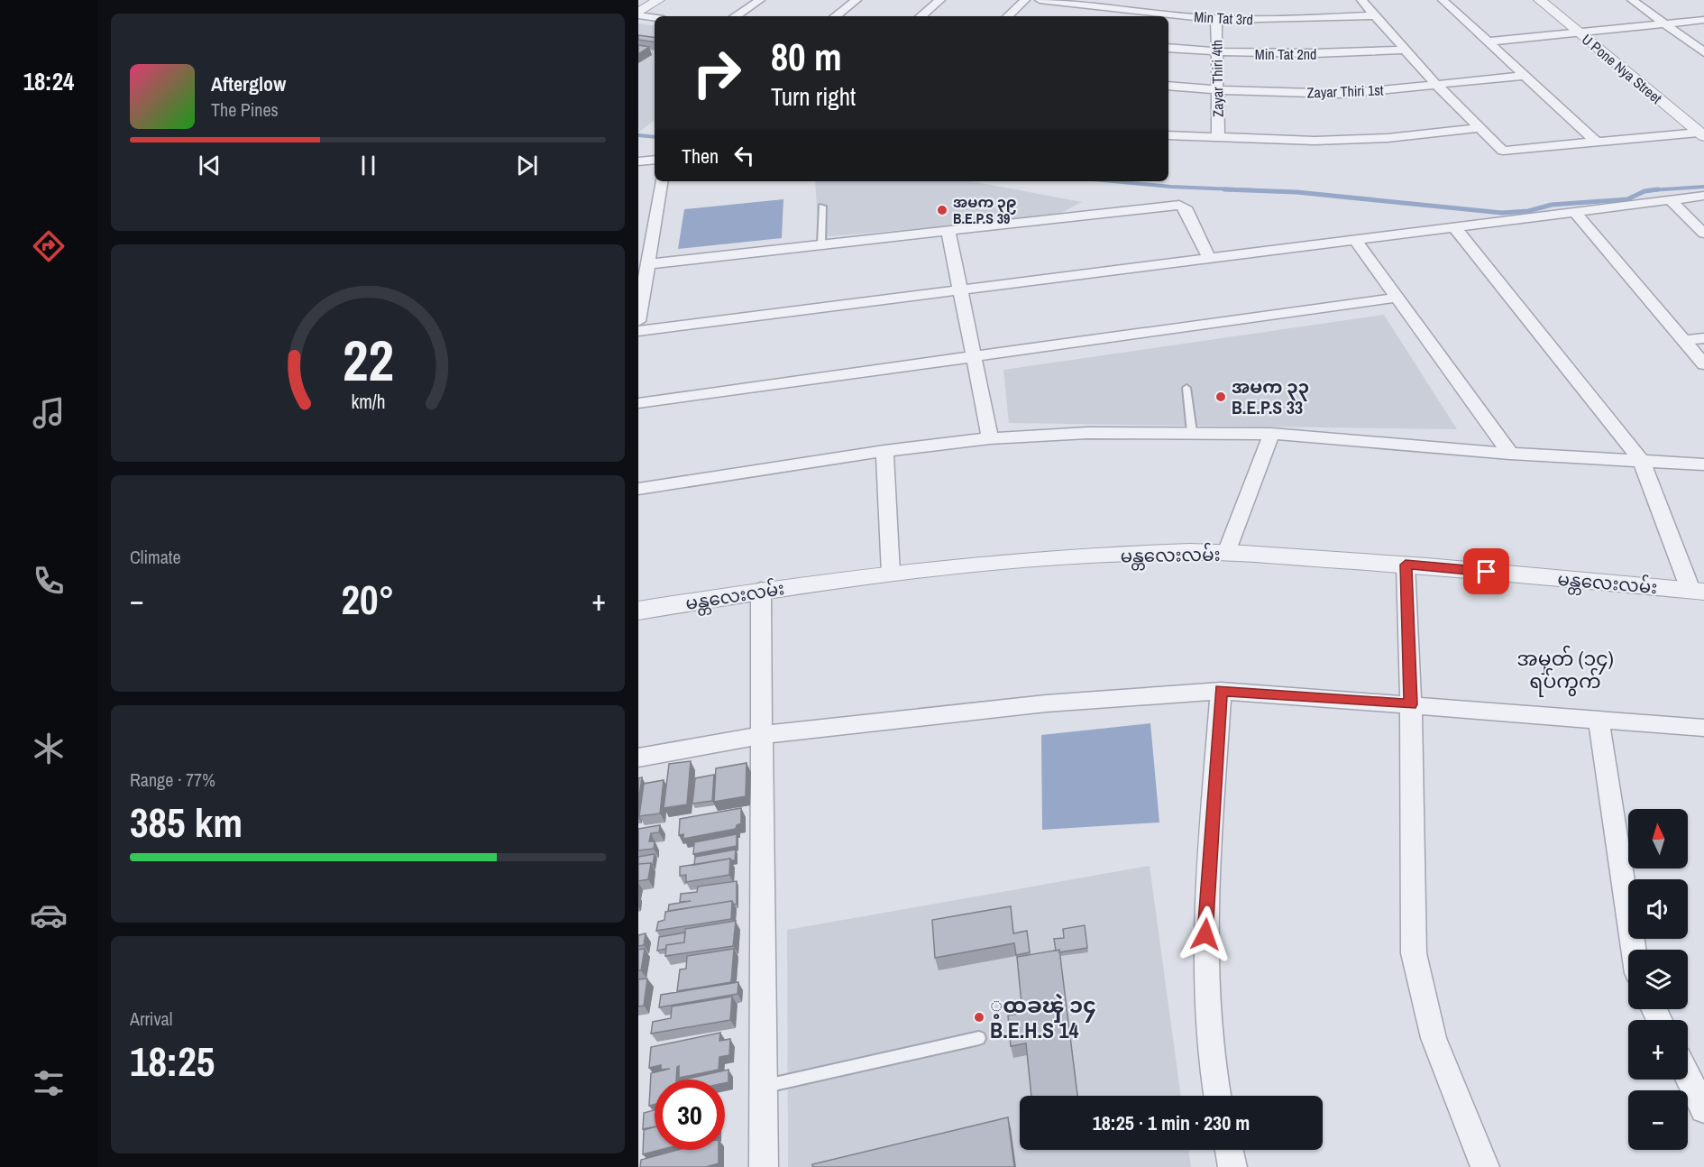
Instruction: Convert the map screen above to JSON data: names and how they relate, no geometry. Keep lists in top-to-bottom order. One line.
{"streets":{"street":["Min Tat 3rd","Min Tat 2nd","U Pone Nya Street","Zayar Thiri 4th","Zayar Thiri 1st","မန္တလေးလမ်း"]},"crossings":[["Min Tat 3rd","Zayar Thiri 4th"],["Min Tat 2nd","Zayar Thiri 4th"],["Zayar Thiri 4th","Zayar Thiri 1st"]],"districts":["အမှတ် (၁၄) ရပ်ကွက်"],"places":["အမက ၃၉ B.E.P.S 39","အမက ၃၃ B.E.P.S 33","့ထခၾဲ ၁၄ B.E.H.S 14"],"north":"top","page":{"tabs":"18:24","turn":["80 m","Turn right"],"song":["Afterglow","The Pines"],"then":"Then","tile":["Climate",["Range · 77%","385 km"],["Arrival","18:25"]],"heat":["−","20°","+"],"map_buttons":["+","−"],"limit":"30","trip":"18:25 · 1 min · 230 m","gauge":["22","km/h"]}}
